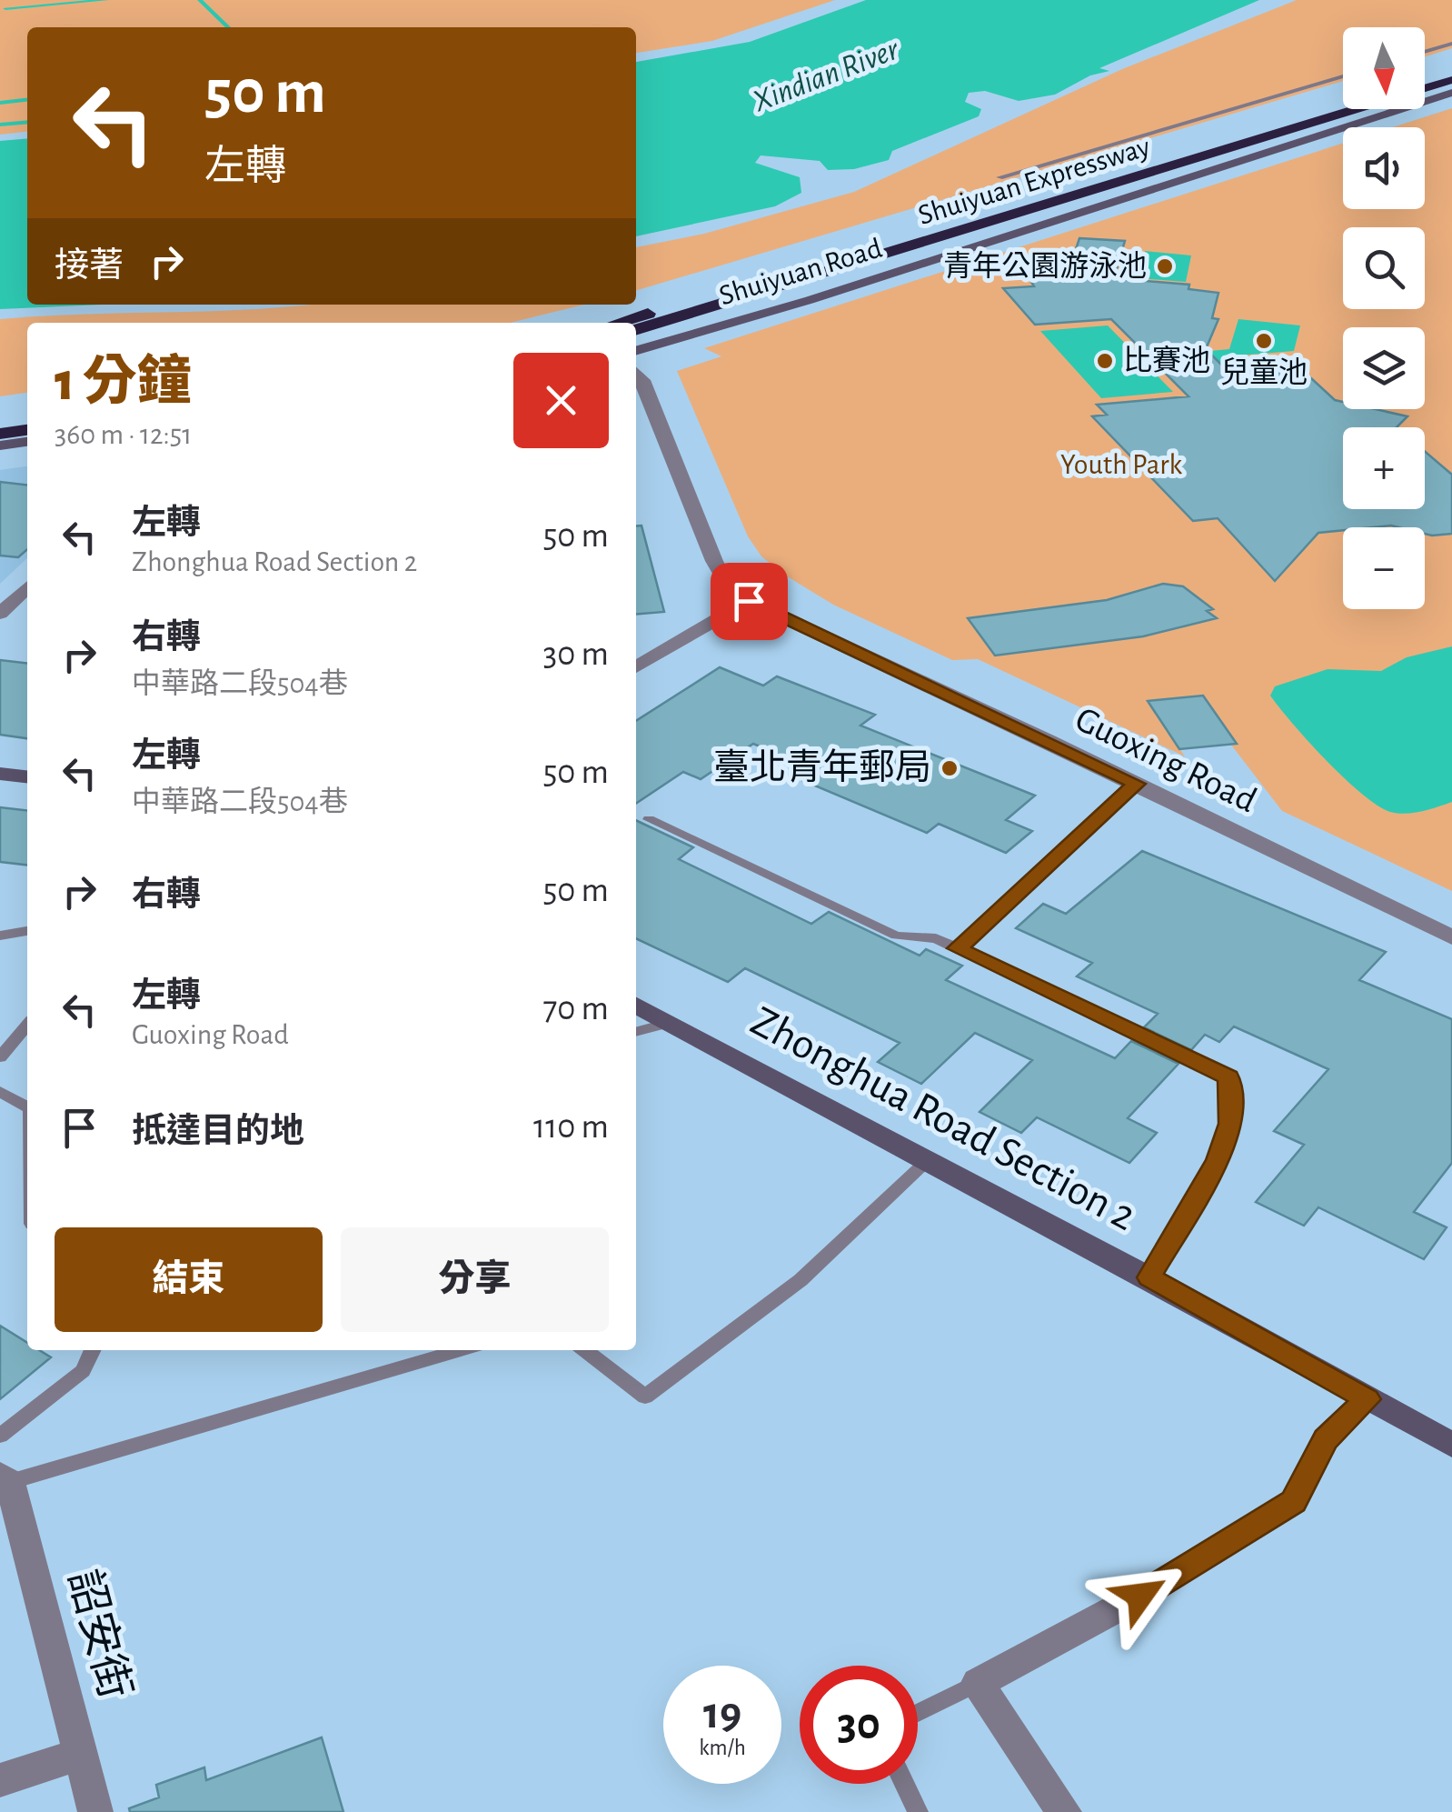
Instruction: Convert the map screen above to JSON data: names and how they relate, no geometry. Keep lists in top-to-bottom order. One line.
{"streets":{"highway":["Shuiyuan Expressway"],"street":["Shuiyuan Road","Guoxing Road","Zhonghua Road Section 2","詔安街"]},"water":["Xindian River"],"parks":["Youth Park"],"places":["青年公園游泳池","兒童池","比賽池","臺北青年郵局"],"north":"bottom","page":{"map_buttons":["+","−"],"turn":["50 m","左轉"],"then":"接著","heading":["1 分鐘","360 m · 12:51"],"list":[{"name":"左轉","note":"Zhonghua Road Section 2","value":"50 m"},{"name":"右轉","note":"中華路二段504巷","value":"30 m"},{"name":"左轉","note":"中華路二段504巷","value":"50 m"},{"name":"右轉","value":"50 m"},{"name":"左轉","note":"Guoxing Road","value":"70 m"},{"name":"抵達目的地","value":"110 m"}],"buttons":["結束","分享"],"speed":"19 km/h","limit":"30"}}
